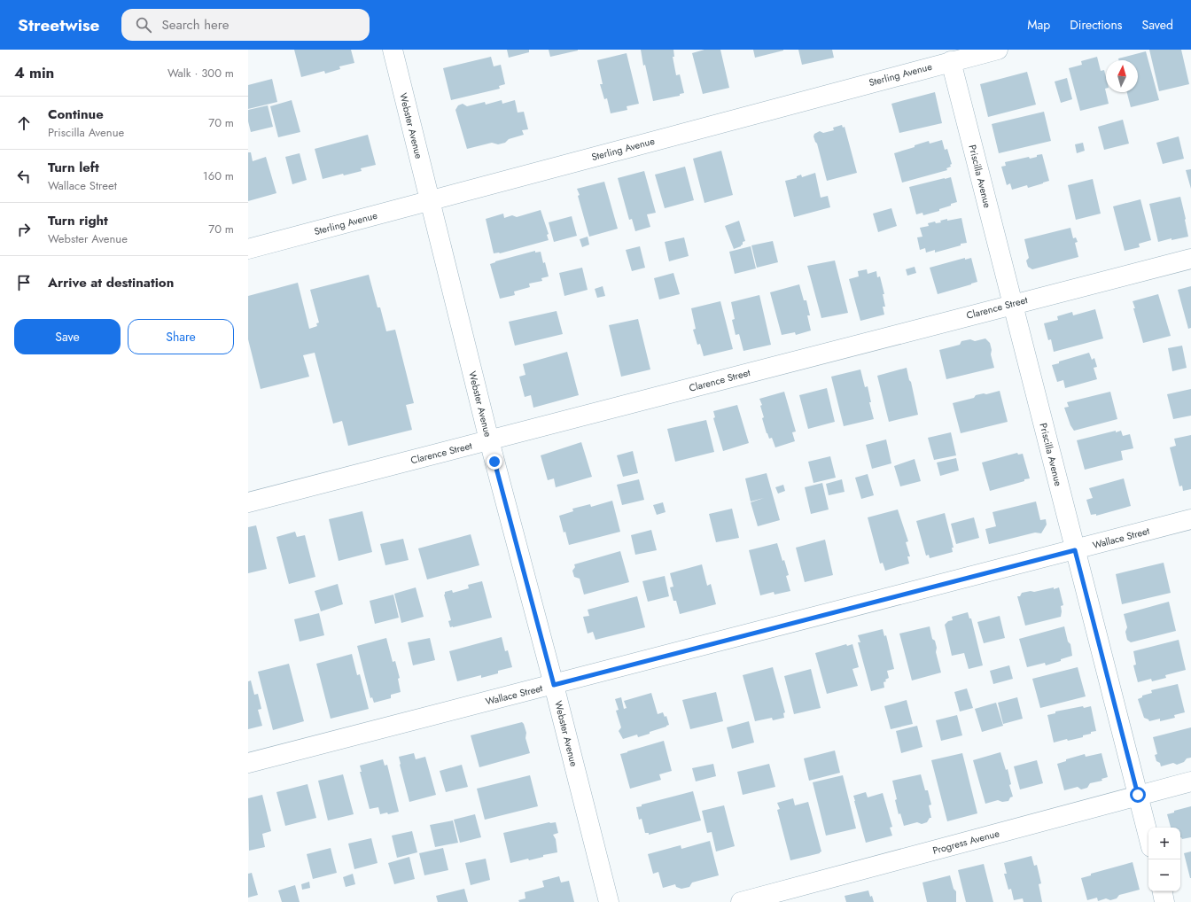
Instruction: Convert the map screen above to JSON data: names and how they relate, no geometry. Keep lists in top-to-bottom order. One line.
{"streets":{"street":["Sterling Avenue","Webster Avenue","Priscilla Avenue","Clarence Street","Wallace Street","Progress Avenue"]},"crossings":[["Sterling Avenue","Webster Avenue"],["Sterling Avenue","Priscilla Avenue"],["Webster Avenue","Clarence Street"],["Webster Avenue","Wallace Street"],["Priscilla Avenue","Clarence Street"],["Priscilla Avenue","Wallace Street"],["Priscilla Avenue","Progress Avenue"]],"north":"top","page":{"header":"Streetwise","search":"Search here","nav":["Map","Directions","Saved"],"heading":["4 min","Walk · 300 m"],"list":[["Continue","Priscilla Avenue","70 m"],["Turn left","Wallace Street","160 m"],["Turn right","Webster Avenue","70 m"],"Arrive at destination"],"buttons":["Save","Share"],"map_buttons":["+","−"]}}
